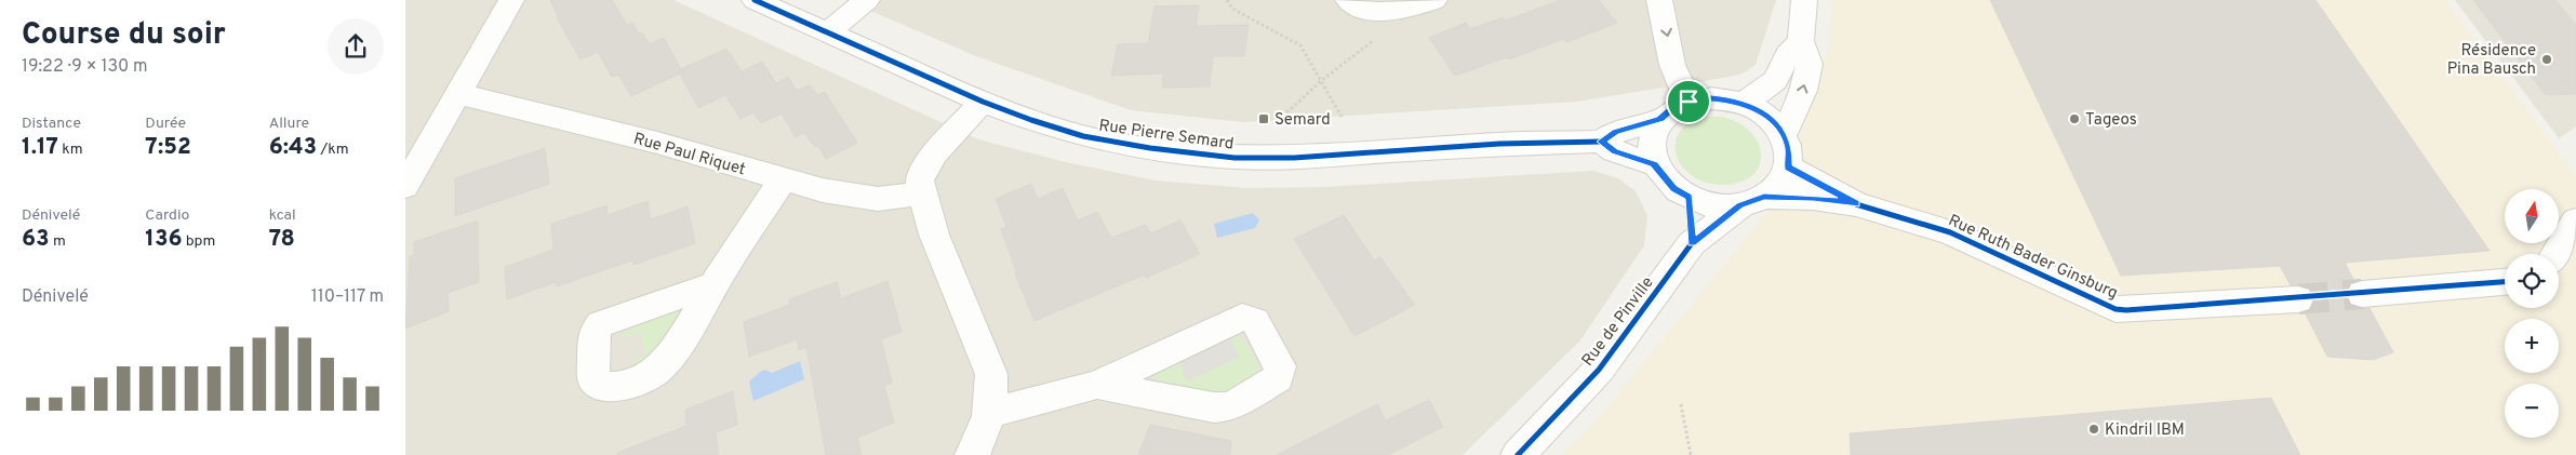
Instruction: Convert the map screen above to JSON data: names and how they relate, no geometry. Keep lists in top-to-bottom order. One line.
{"streets":{"street":["Rue Pierre Semard","Rue Paul Riquet","Rue Ruth Bader Ginsburg","Rue de Pinville"]},"crossings":[["Rue Pierre Semard","Rue Ruth Bader Ginsburg"],["Rue Pierre Semard","Rue de Pinville"],["Rue Ruth Bader Ginsburg","Rue de Pinville"]],"places":{"other":["Résidence Pina Bausch","Tageos","Kindril IBM"],"transit":["Semard"]},"north":"top","page":{"heading":["Course du soir","19:22 · 9 × 130 m"],"stats":[["Distance","1.17 km"],["Durée","7:52"],["Allure","6:43 /km"],["Dénivelé","63 m"],["Cardio","136 bpm"],["kcal","78"]],"map_buttons":["+","−"],"chart":["Dénivelé","110–117 m"]}}
